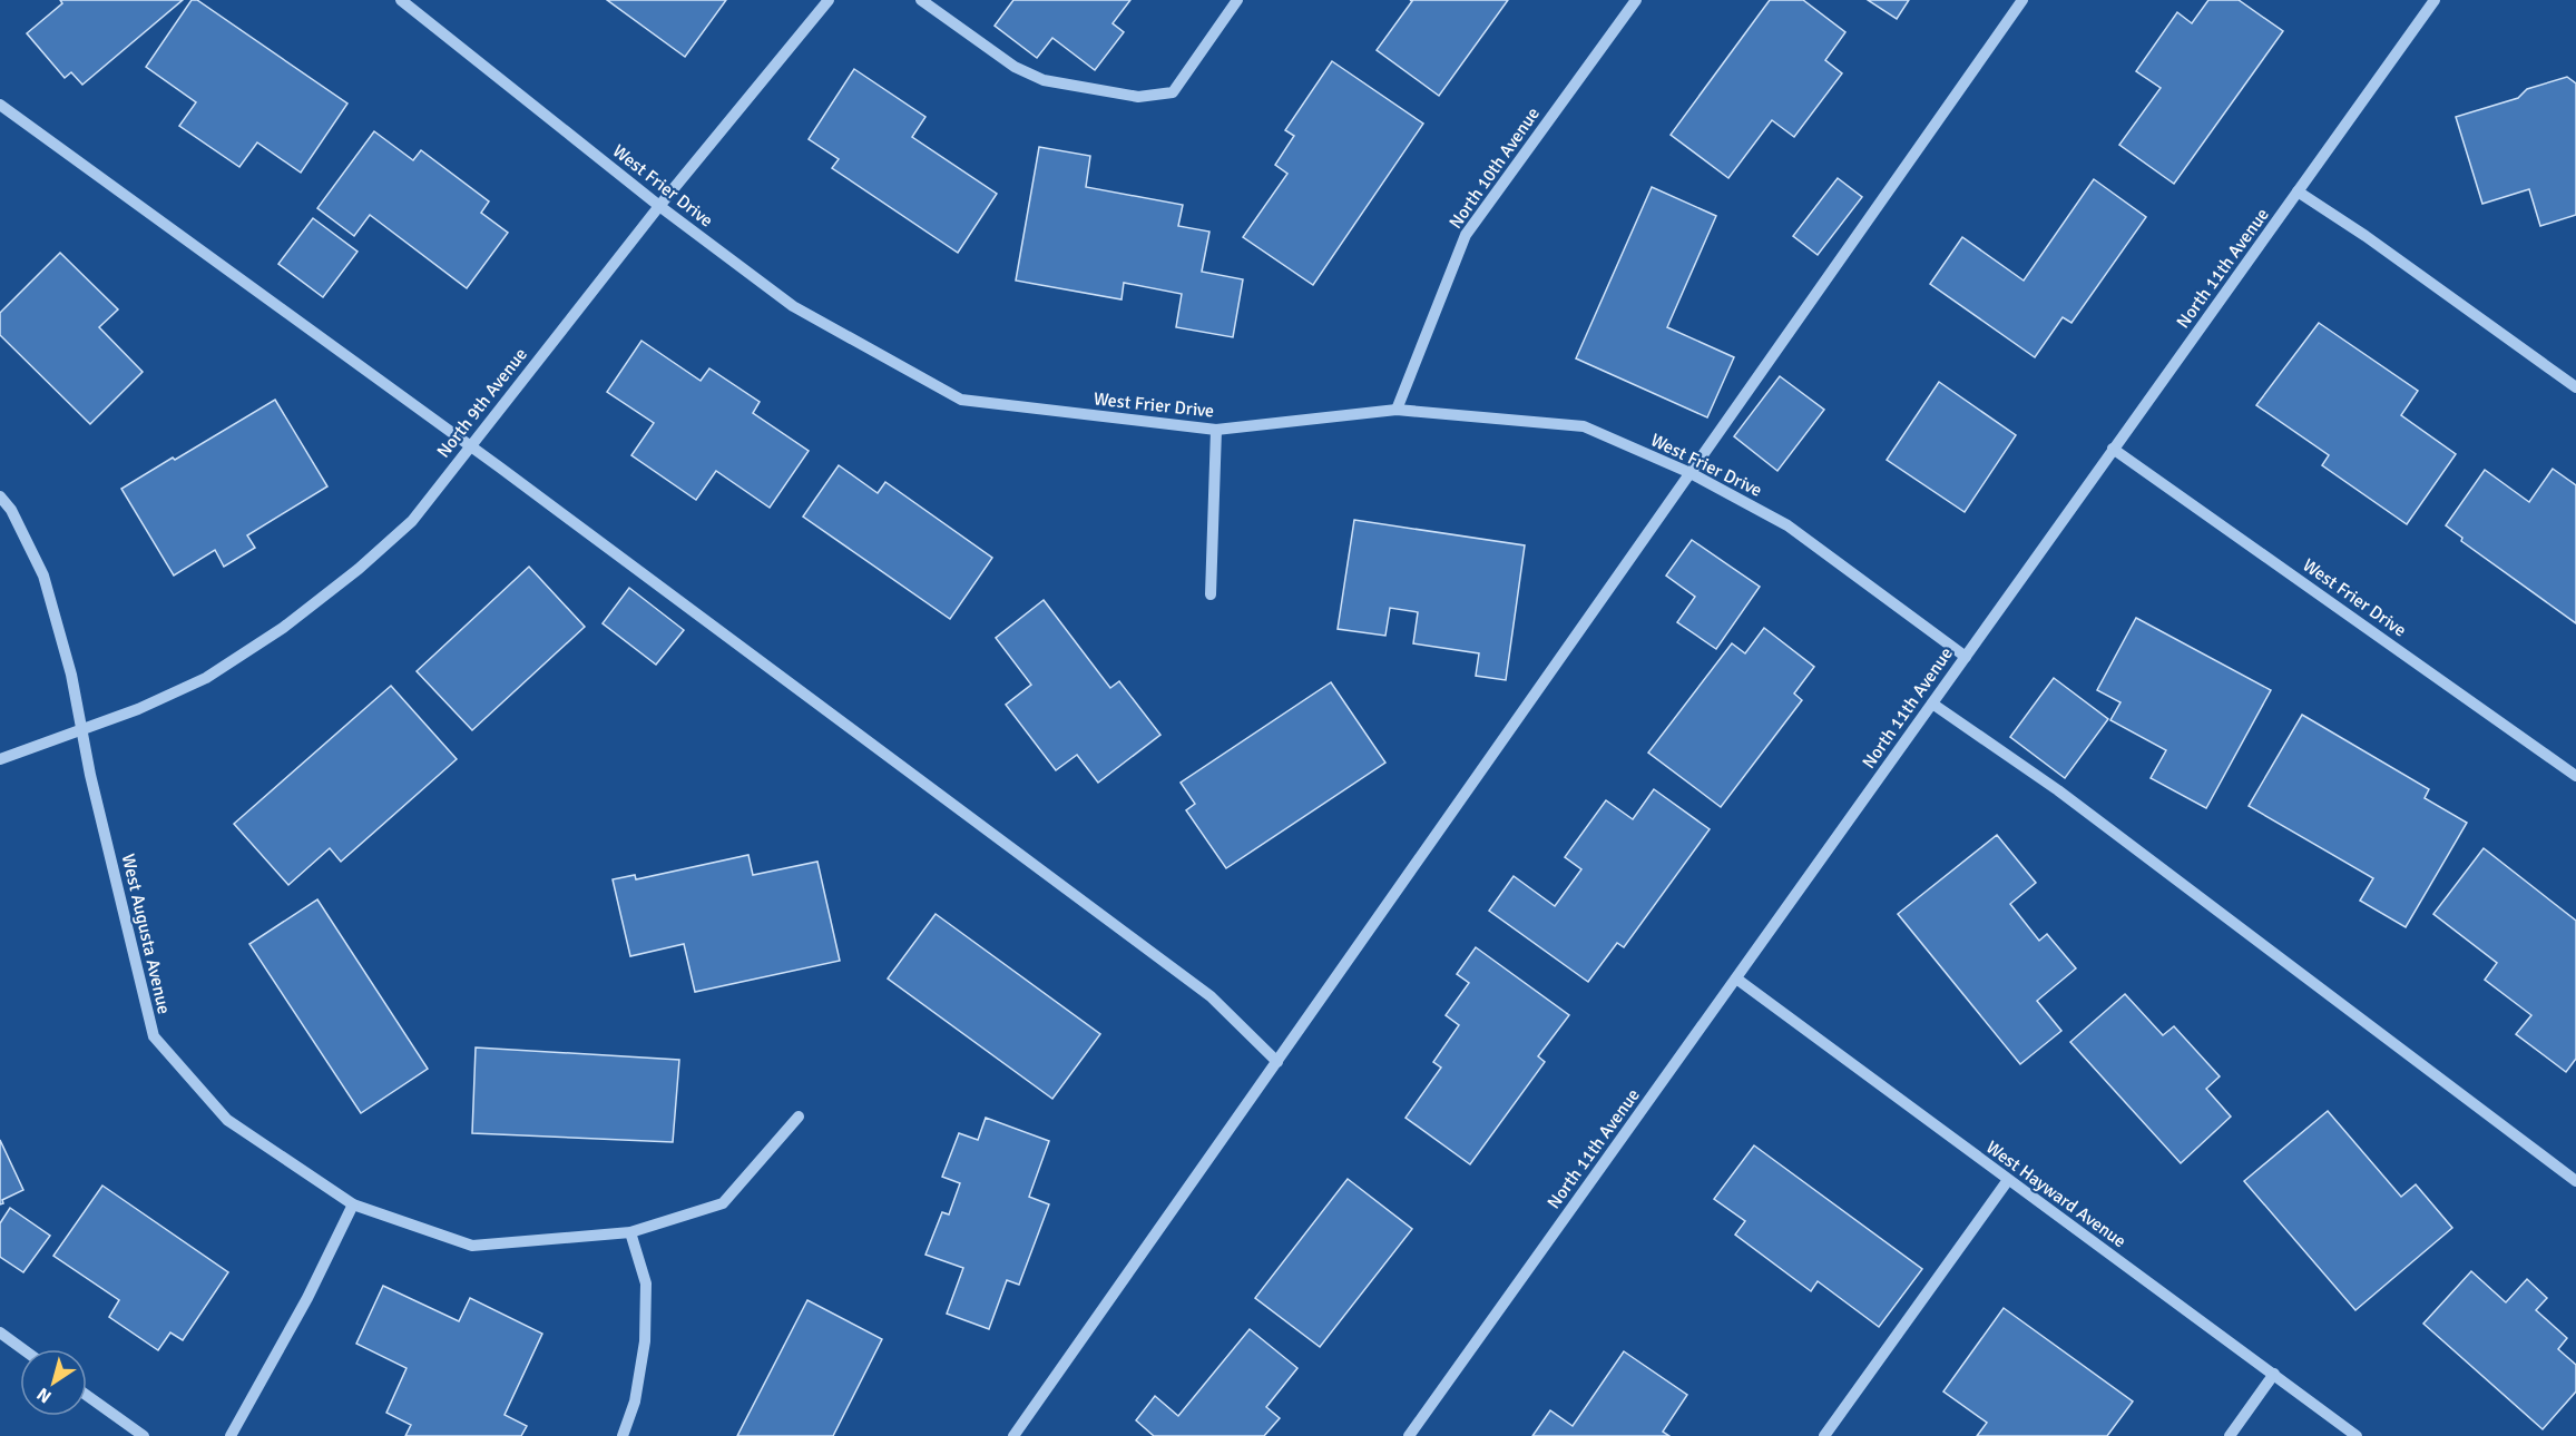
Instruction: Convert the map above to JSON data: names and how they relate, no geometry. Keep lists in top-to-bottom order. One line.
{"streets":{"street":["North 10th Avenue","West Frier Drive","North 11th Avenue","North 9th Avenue","West Augusta Avenue","West Hayward Avenue"]},"crossings":[["North 10th Avenue","West Frier Drive"],["West Frier Drive","North 11th Avenue"],["West Frier Drive","North 9th Avenue"],["North 11th Avenue","West Hayward Avenue"],["North 9th Avenue","West Augusta Avenue"]],"north":"bottom left"}
